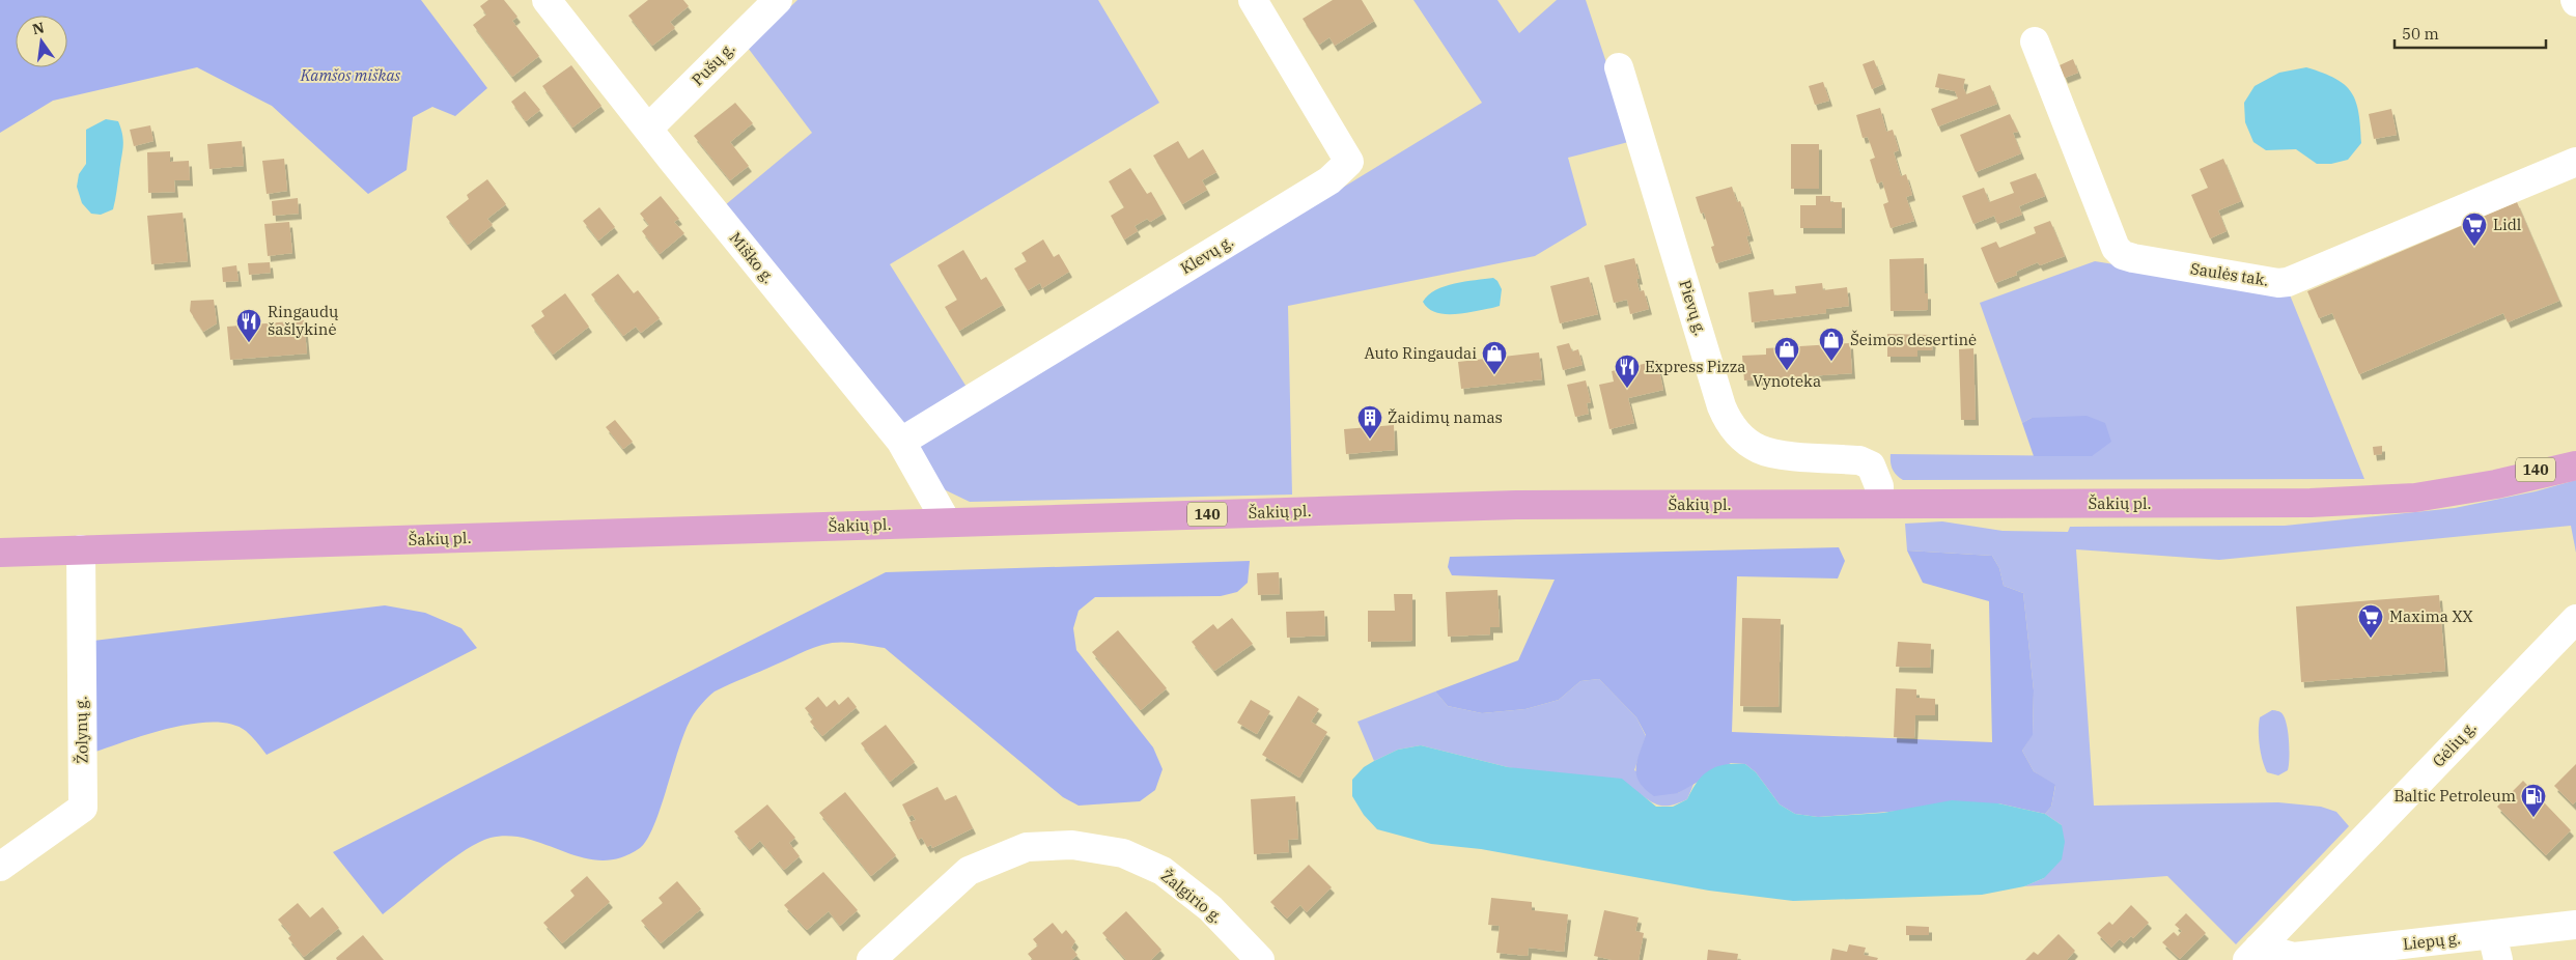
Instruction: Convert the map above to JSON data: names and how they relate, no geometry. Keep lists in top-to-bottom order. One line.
{"streets":{"main road":["140","Šakių pl."],"street":["Pušų g.","Klevų g.","Miško g.","Saulės tak.","Pievų g.","Žolynų g.","Gėlių g.","Žalgirio g.","Liepų g."]},"crossings":[["Pušų g.","Miško g."],["Klevų g.","Miško g."],["Miško g.","Šakių pl."],["Pievų g.","Šakių pl."],["Šakių pl.","Žolynų g."],["Gėlių g.","Liepų g."]],"parks":["Kamšos miškas"],"places":{"supermarket":["Lidl","Maxima XX"],"restaurant":["Ringaudų šašlykinė","Express Pizza"],"shop":["Šeimos desertinė","Vynoteka","Auto Ringaudai"],"building":["Žaidimų namas"],"fuel station":["Baltic Petroleum"]},"scale_bar":"50 m","north":"top"}
